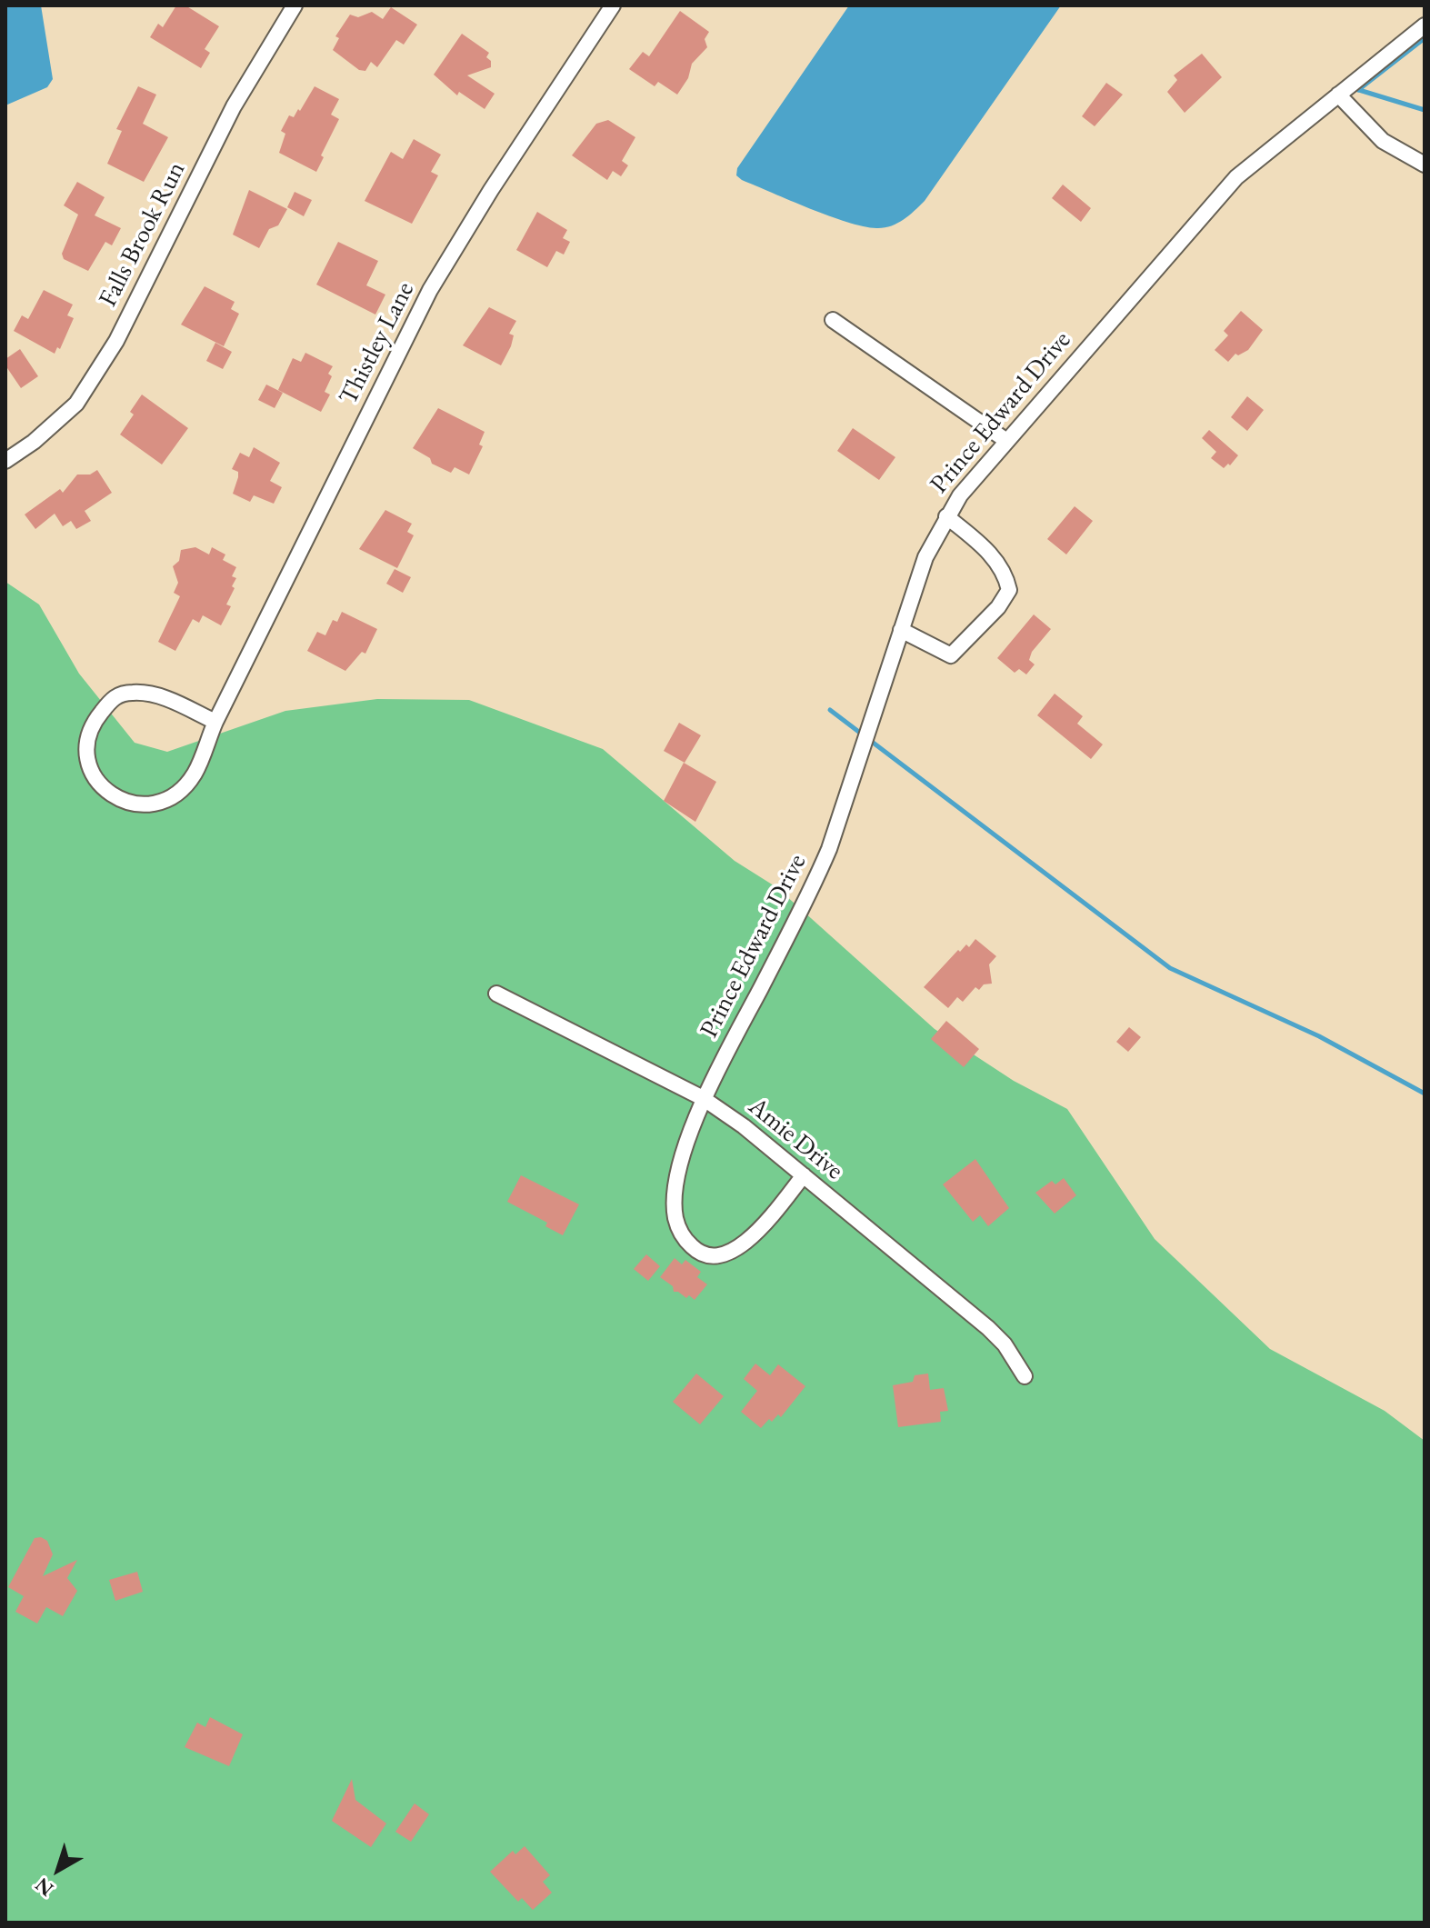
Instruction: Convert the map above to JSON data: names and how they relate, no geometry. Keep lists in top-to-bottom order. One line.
{"streets":{"street":["Falls Brook Run","Thistley Lane","Prince Edward Drive","Amie Drive"]},"crossings":[["Prince Edward Drive","Amie Drive"]],"north":"bottom left"}
